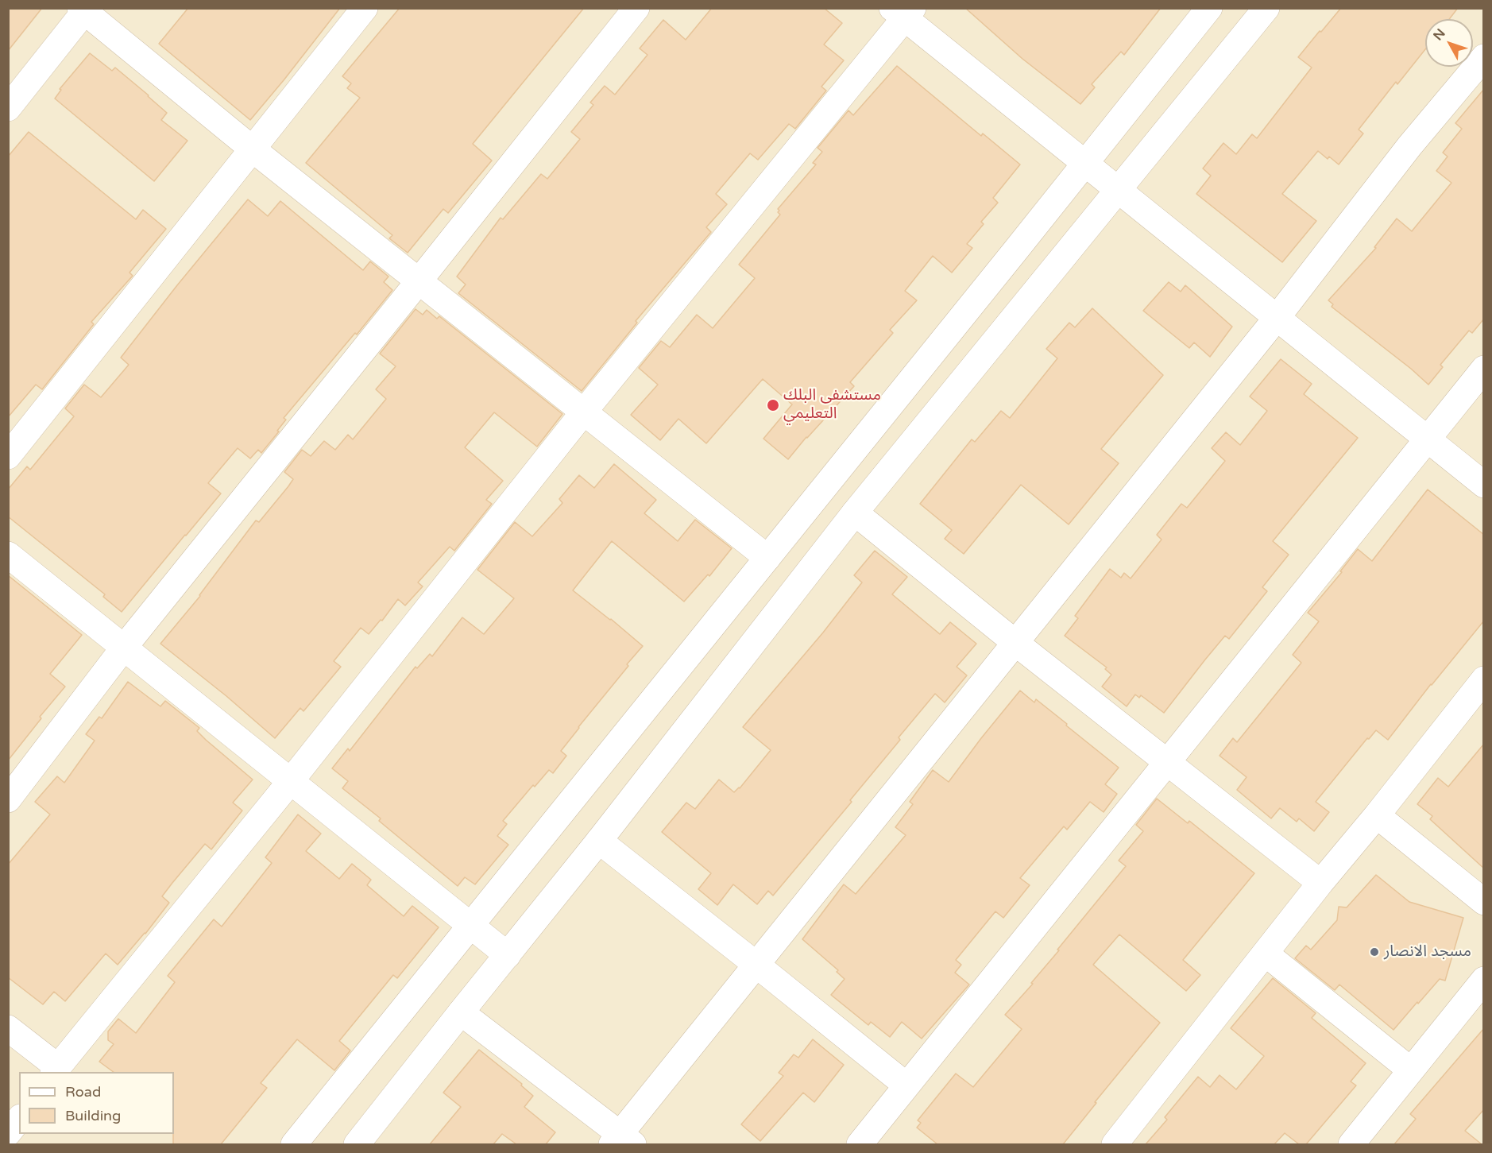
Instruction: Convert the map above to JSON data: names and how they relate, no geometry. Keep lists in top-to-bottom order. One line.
{"places":["مستشفى البلك التعليمي","مسجد الانصار"],"legend":["Road","Building"],"north":"top left"}
